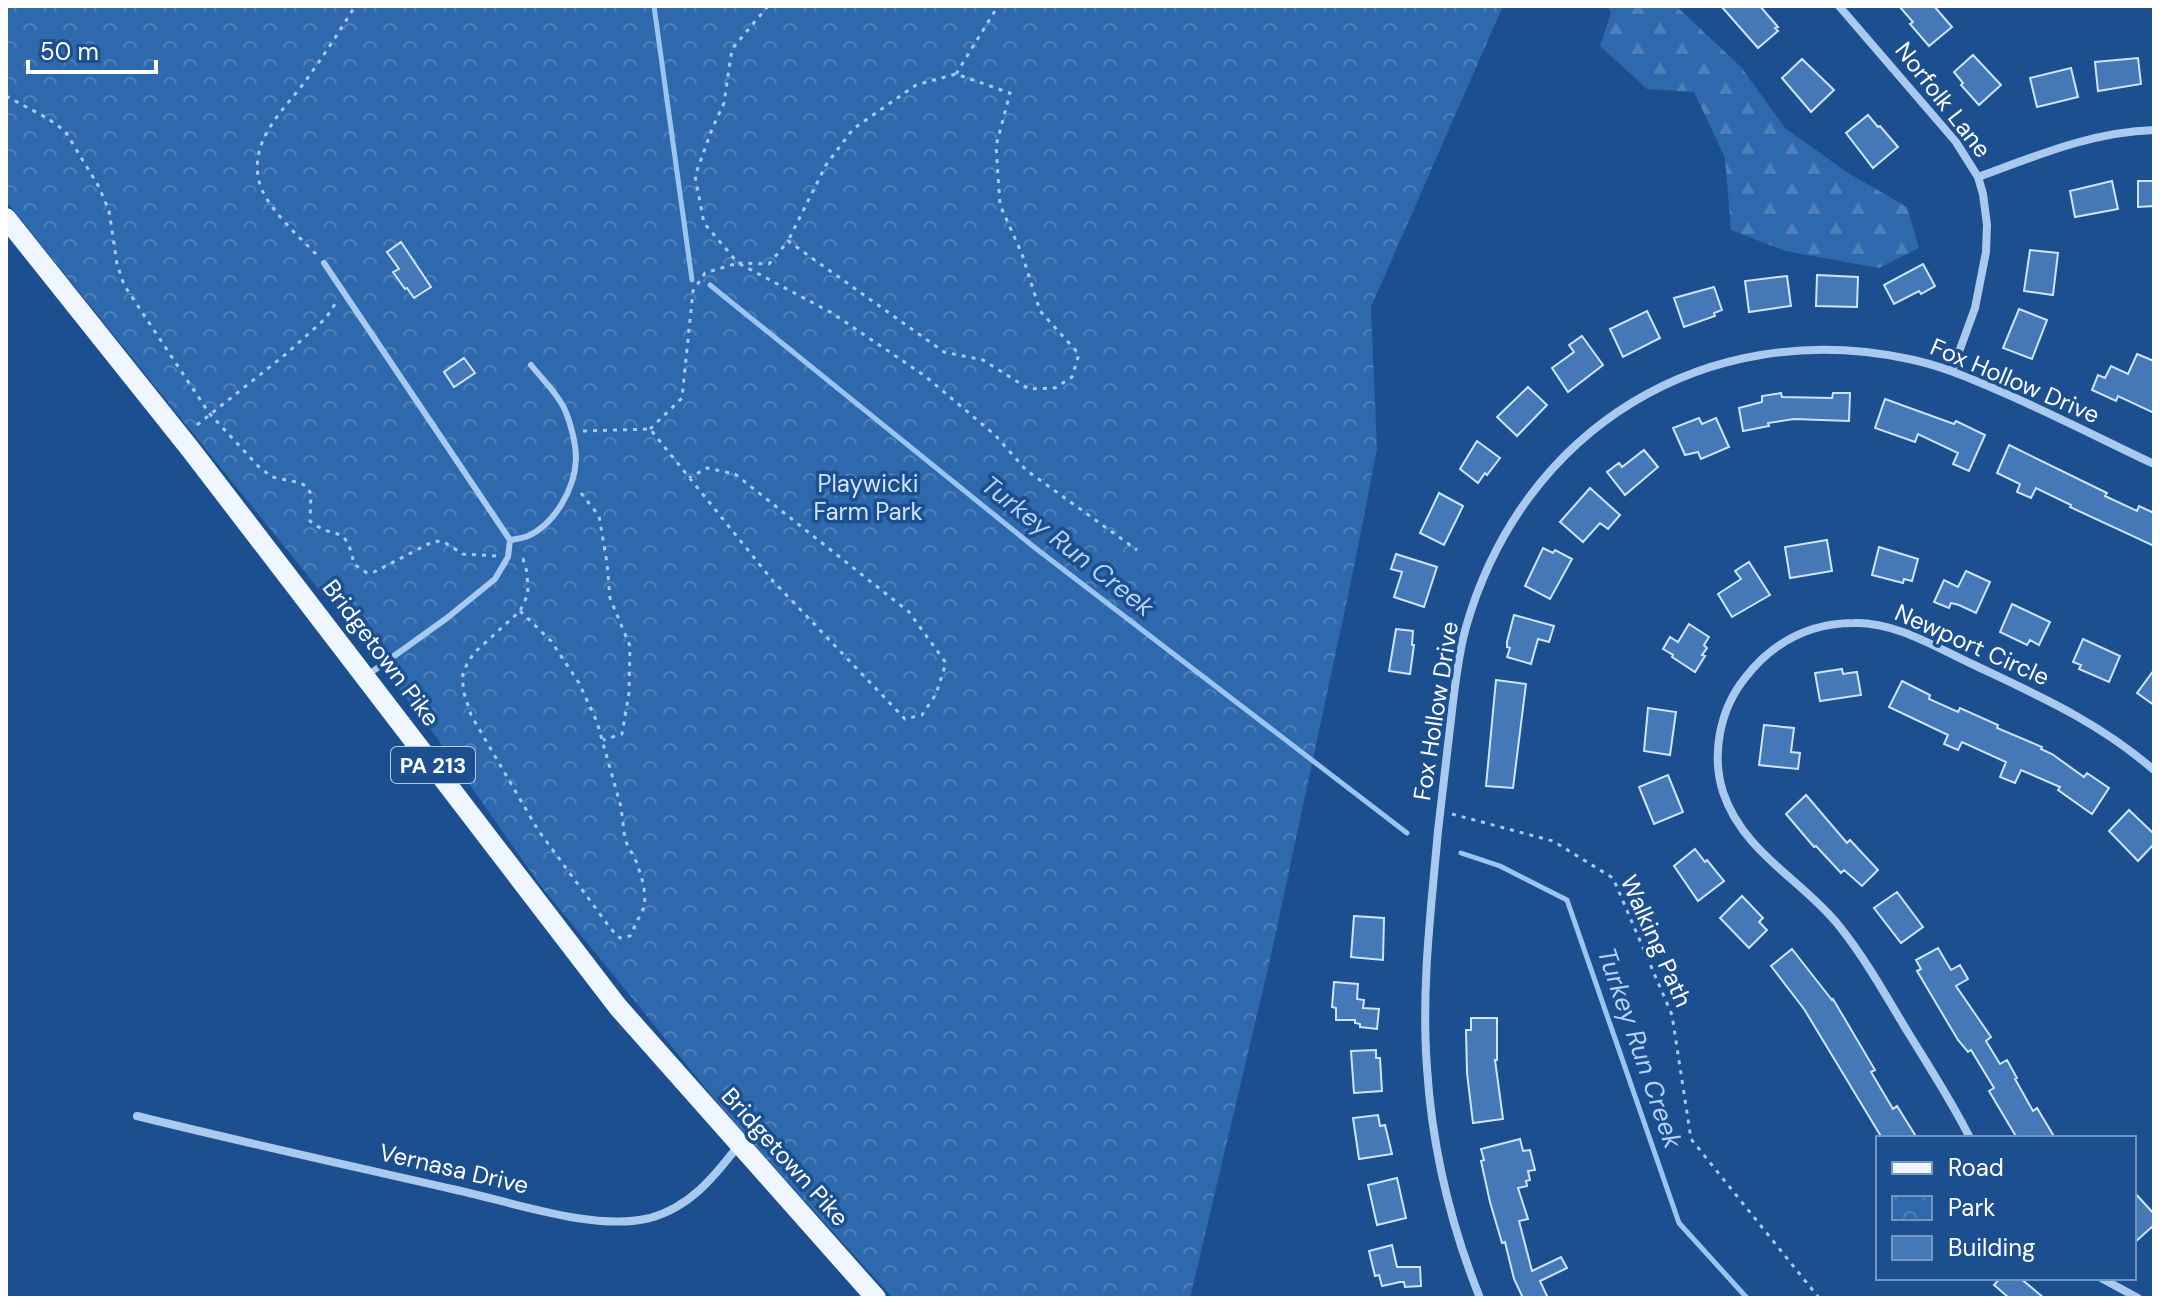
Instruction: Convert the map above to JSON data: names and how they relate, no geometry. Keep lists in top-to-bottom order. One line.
{"streets":{"main road":["Bridgetown Pike","PA 213"],"street":["Norfolk Lane","Fox Hollow Drive","Newport Circle","Vernasa Drive"],"path":["Walking Path"]},"crossings":[["Norfolk Lane","Fox Hollow Drive"],["Fox Hollow Drive","Walking Path"],["Bridgetown Pike","Vernasa Drive"]],"water":["Turkey Run Creek"],"parks":["Playwicki Farm Park"],"legend":["Road","Park","Building"],"scale_bar":"50 m"}
